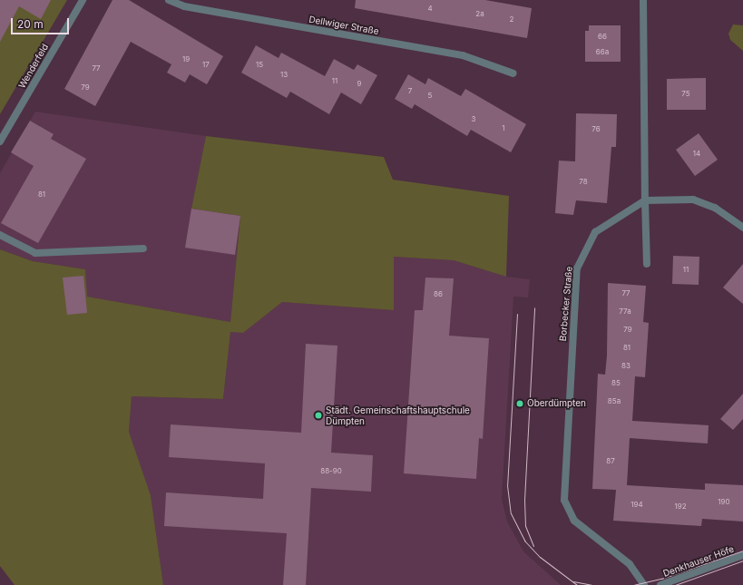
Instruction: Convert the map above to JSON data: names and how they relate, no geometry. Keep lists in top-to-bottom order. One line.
{"streets":{"street":["Dellwiger Straße","Wenderfeld","Borbecker Straße","Denkhauser Höfe"]},"places":["Oberdümpten","Städt. Gemeinschaftshauptschule Dümpten"],"house_numbers":["4","2a","2","66","66a","19","17","15","77","13","11","9","79","7","75","5","3","1","76","14","78","81","11","77","86","77a","79","81","83","85","85a","87","88-90","190","194","192"],"scale_bar":"20 m"}
